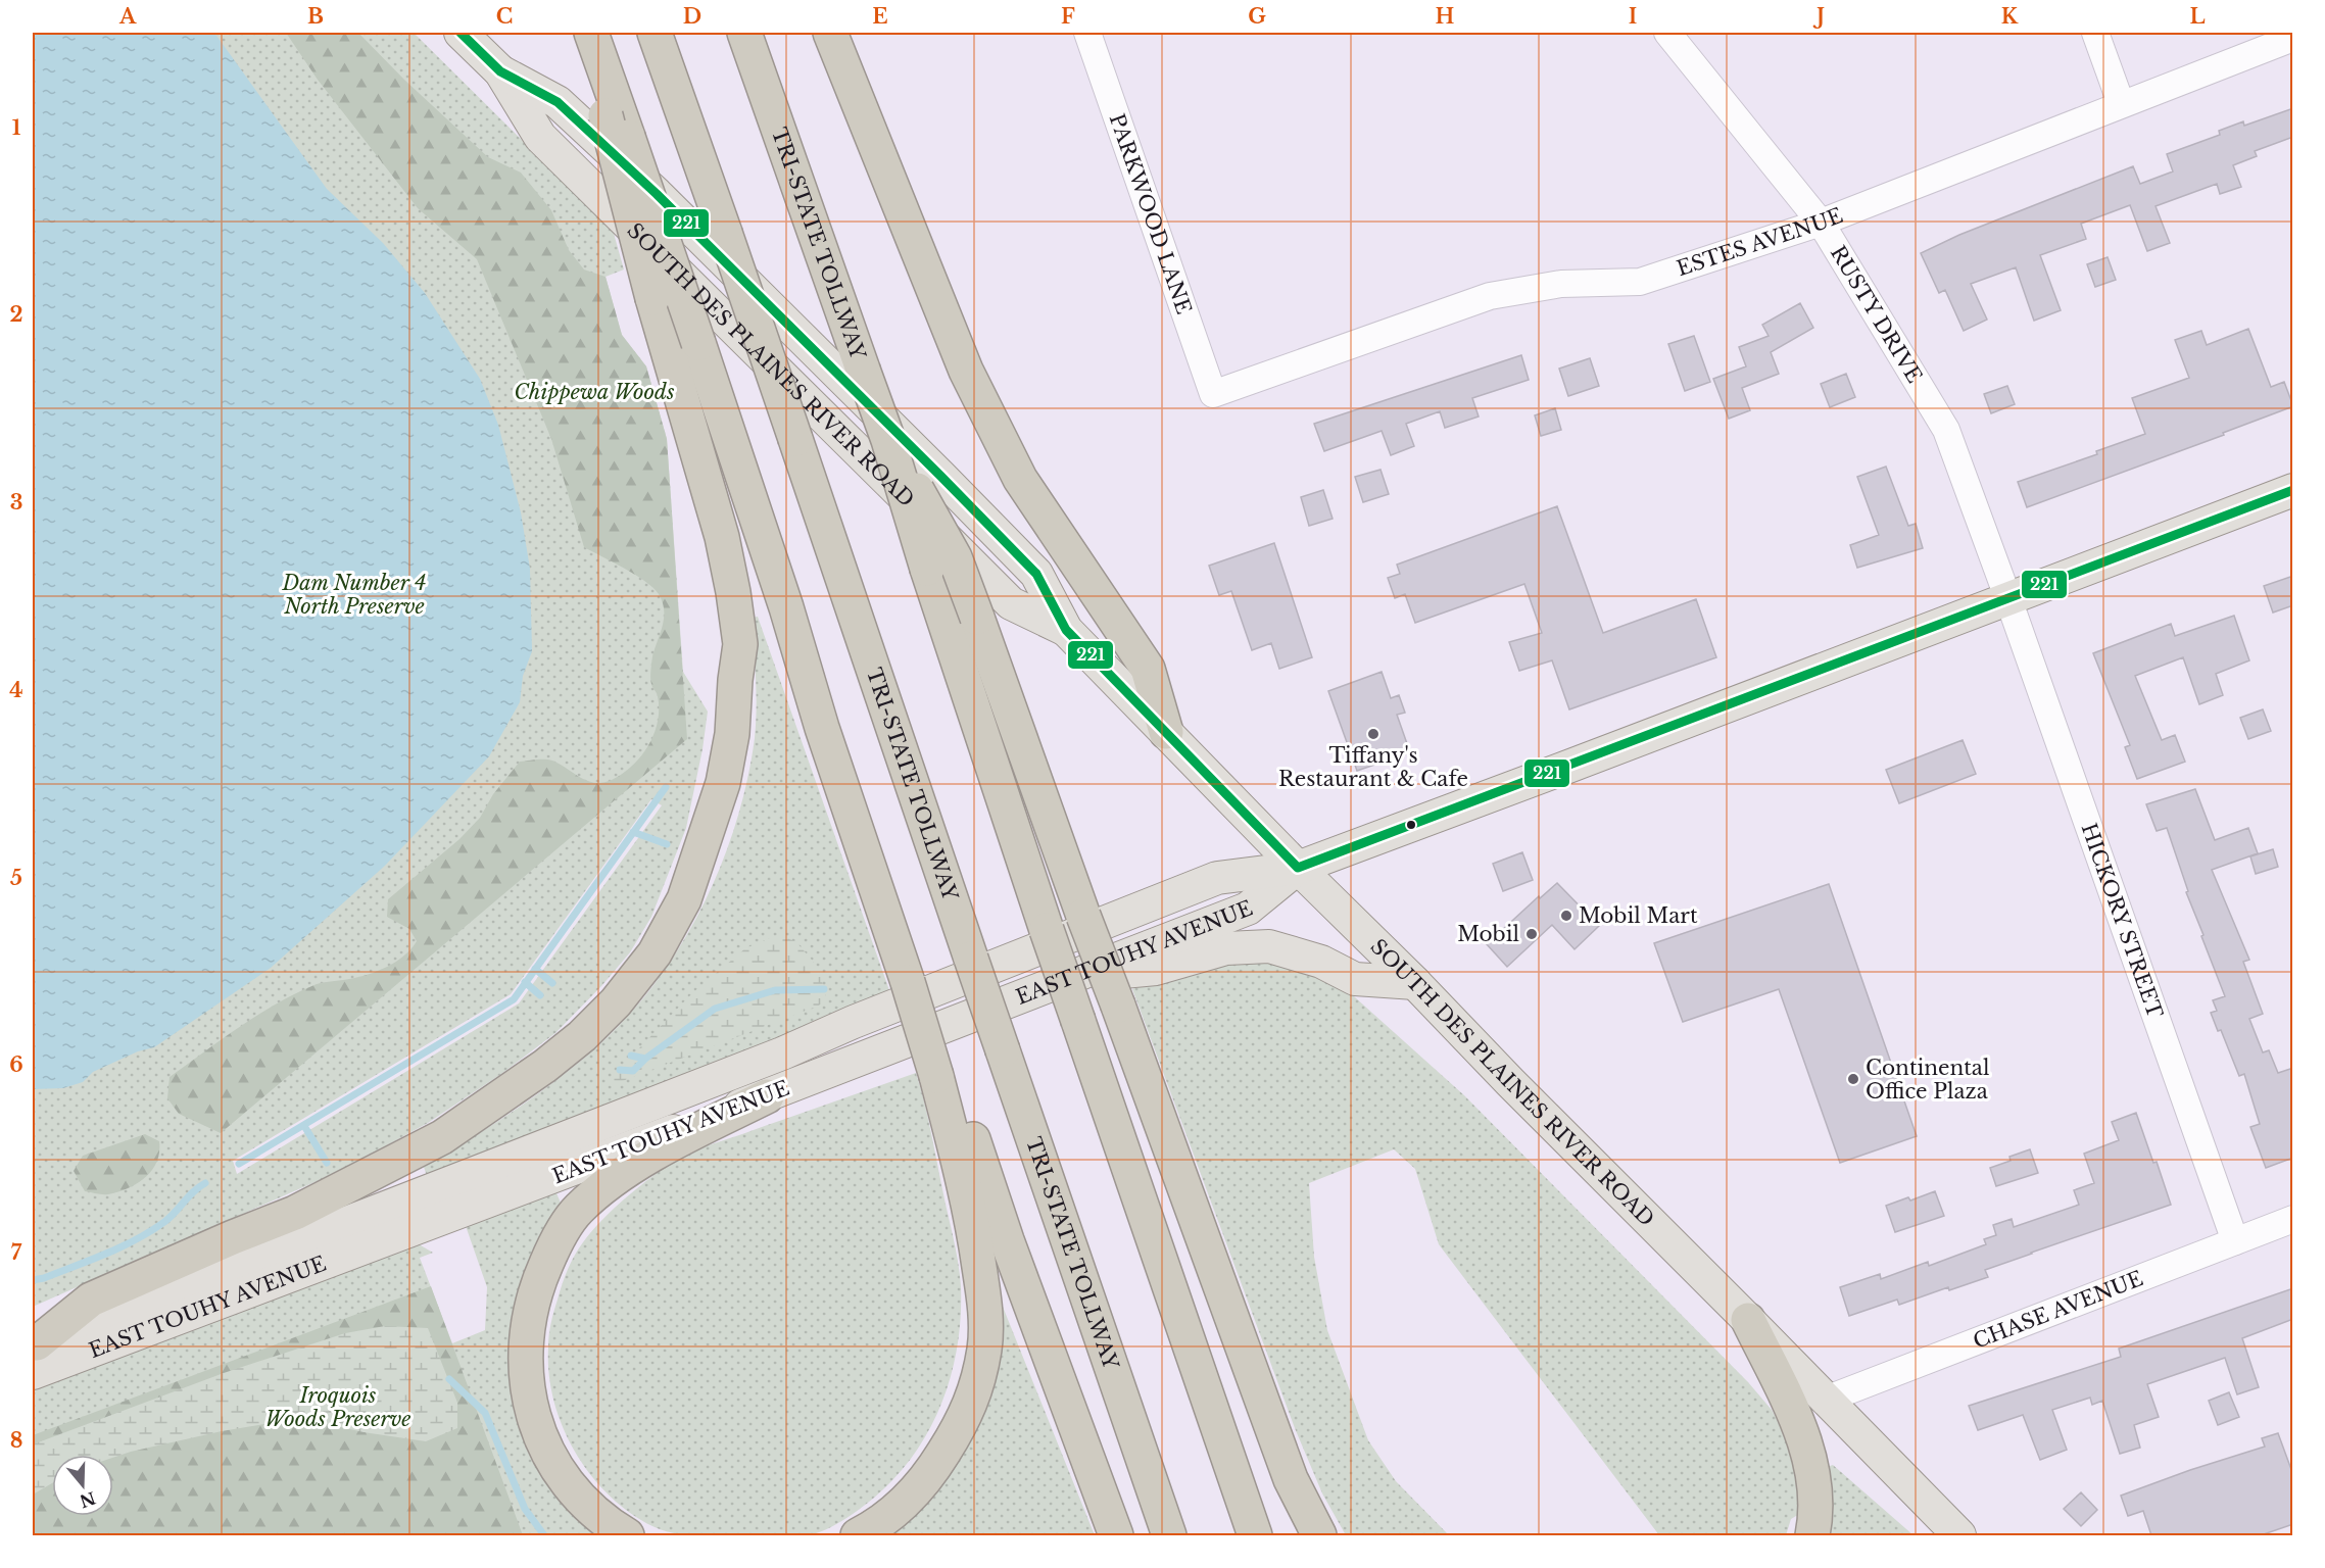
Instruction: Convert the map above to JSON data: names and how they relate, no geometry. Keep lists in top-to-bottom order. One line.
{"streets":{"highway":["TRI-STATE TOLLWAY"],"main road":["SOUTH DES PLAINES RIVER ROAD","EAST TOUHY AVENUE"],"street":["PARKWOOD LANE","ESTES AVENUE","RUSTY DRIVE","HICKORY STREET","CHASE AVENUE"]},"crossings":[["PARKWOOD LANE","ESTES AVENUE"],["ESTES AVENUE","RUSTY DRIVE"],["RUSTY DRIVE","HICKORY STREET"],["RUSTY DRIVE","EAST TOUHY AVENUE"],["SOUTH DES PLAINES RIVER ROAD","EAST TOUHY AVENUE"],["SOUTH DES PLAINES RIVER ROAD","CHASE AVENUE"],["HICKORY STREET","EAST TOUHY AVENUE"],["HICKORY STREET","CHASE AVENUE"]],"parks":["Chippewa Woods","Dam Number 4 North Preserve","Iroquois Woods Preserve"],"places":["Tiffany's Restaurant & Cafe","Mobil Mart","Mobil","Continental Office Plaza"],"lines":["transit line 221"],"north":"bottom","grid":{"columns":["A","B","C","D","E","F","G","H","I","J","K","L"],"rows":["1","2","3","4","5","6","7","8"]}}
